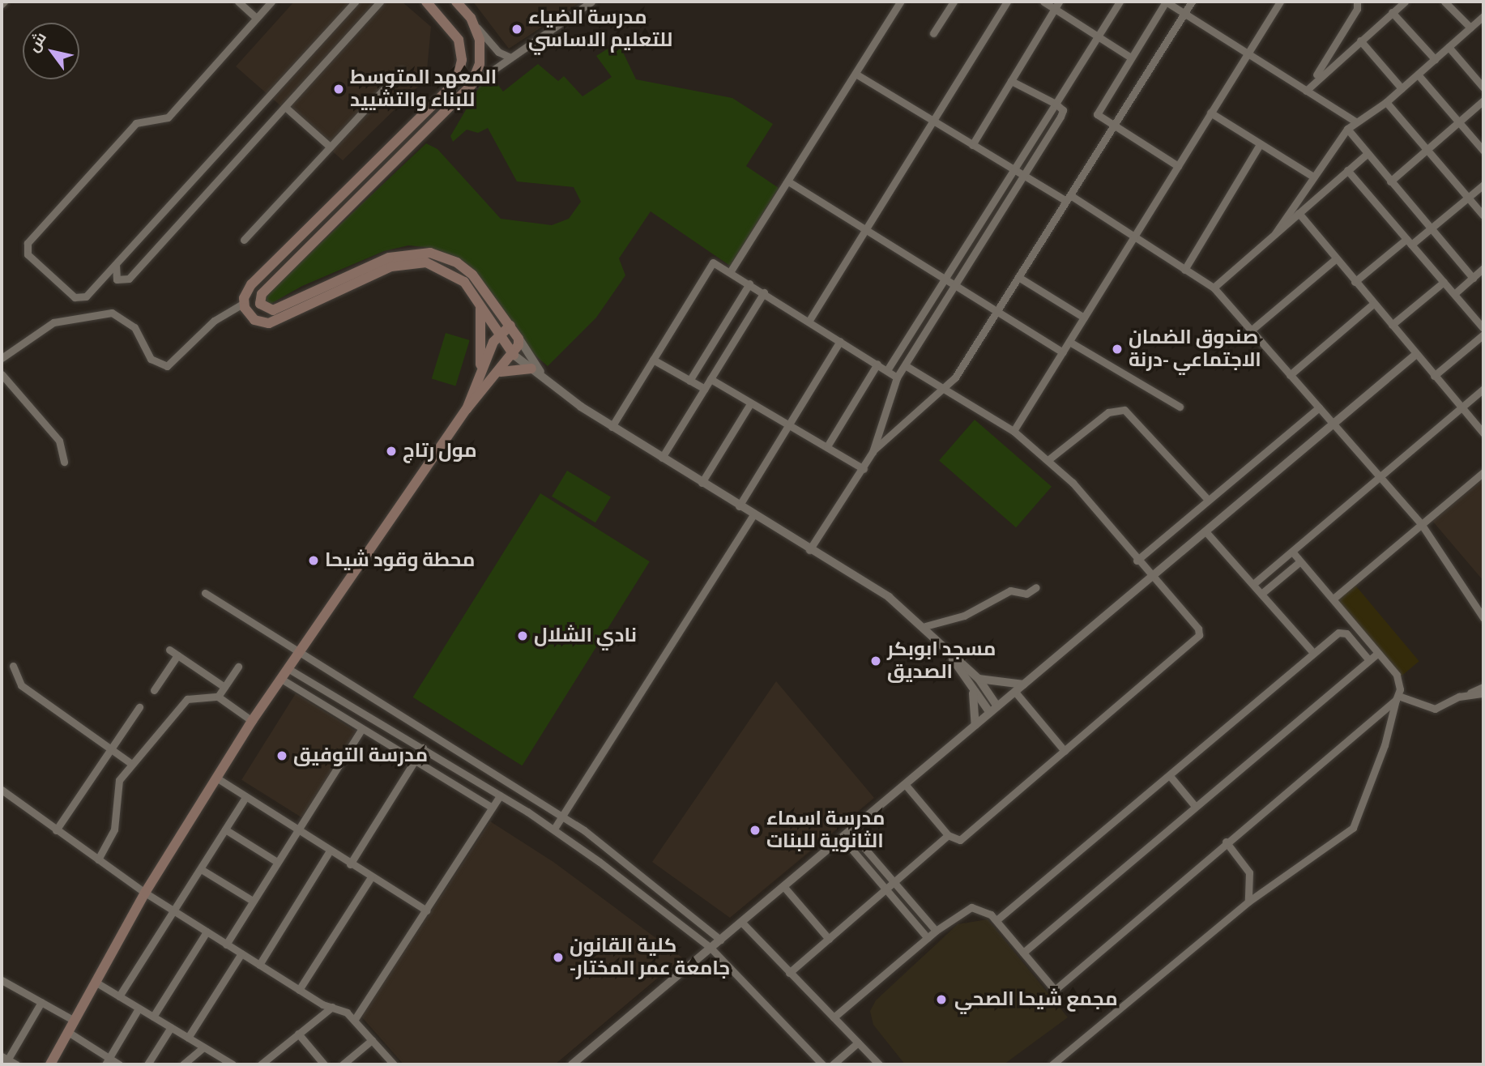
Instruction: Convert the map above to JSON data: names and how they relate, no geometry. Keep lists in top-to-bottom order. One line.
{"places":["مدرسة الضياء للتعليم الاساسي","المعهد المتوسط للبناء والتشييد","صندوق الضمان الاجتماعي -درنة","مول رتاج","محطة وقود شيحا","نادي الشلال","مسجد ابوبكر الصديق","مدرسة التوفيق","مدرسة اسماء الثانوية للبنات","كلية القانون -جامعة عمر المختار","مجمع شيحا الصحي"],"north":"top left"}
